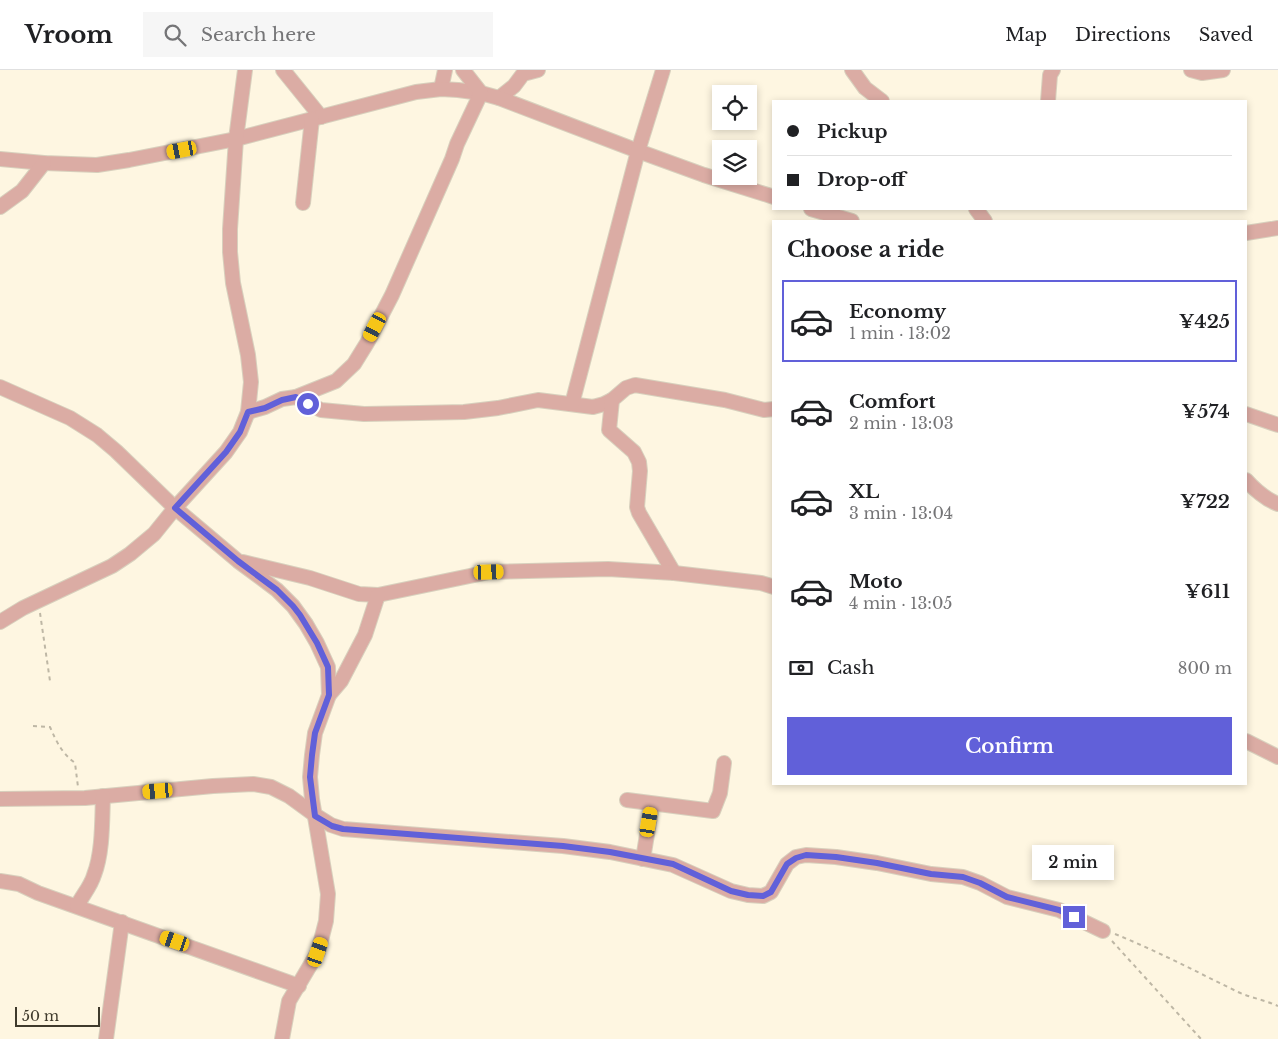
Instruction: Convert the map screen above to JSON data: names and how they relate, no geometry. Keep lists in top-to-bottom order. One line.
{"scale_bar":"50 m","page":{"header":"Vroom","search":"Search here","nav":["Map","Directions","Saved"],"banner":["Pickup","Drop-off"],"heading":"Choose a ride","list":[{"name":"Economy","note":"1 min · 13:02","value":"¥425"},{"name":"Comfort","note":"2 min · 13:03","value":"¥574"},{"name":"XL","note":"3 min · 13:04","value":"¥722"},{"name":"Moto","note":"4 min · 13:05","value":"¥611"}],"pay":["Cash","800 m"],"buttons":"Confirm","bubble":"2 min","scale":"50 m"}}
